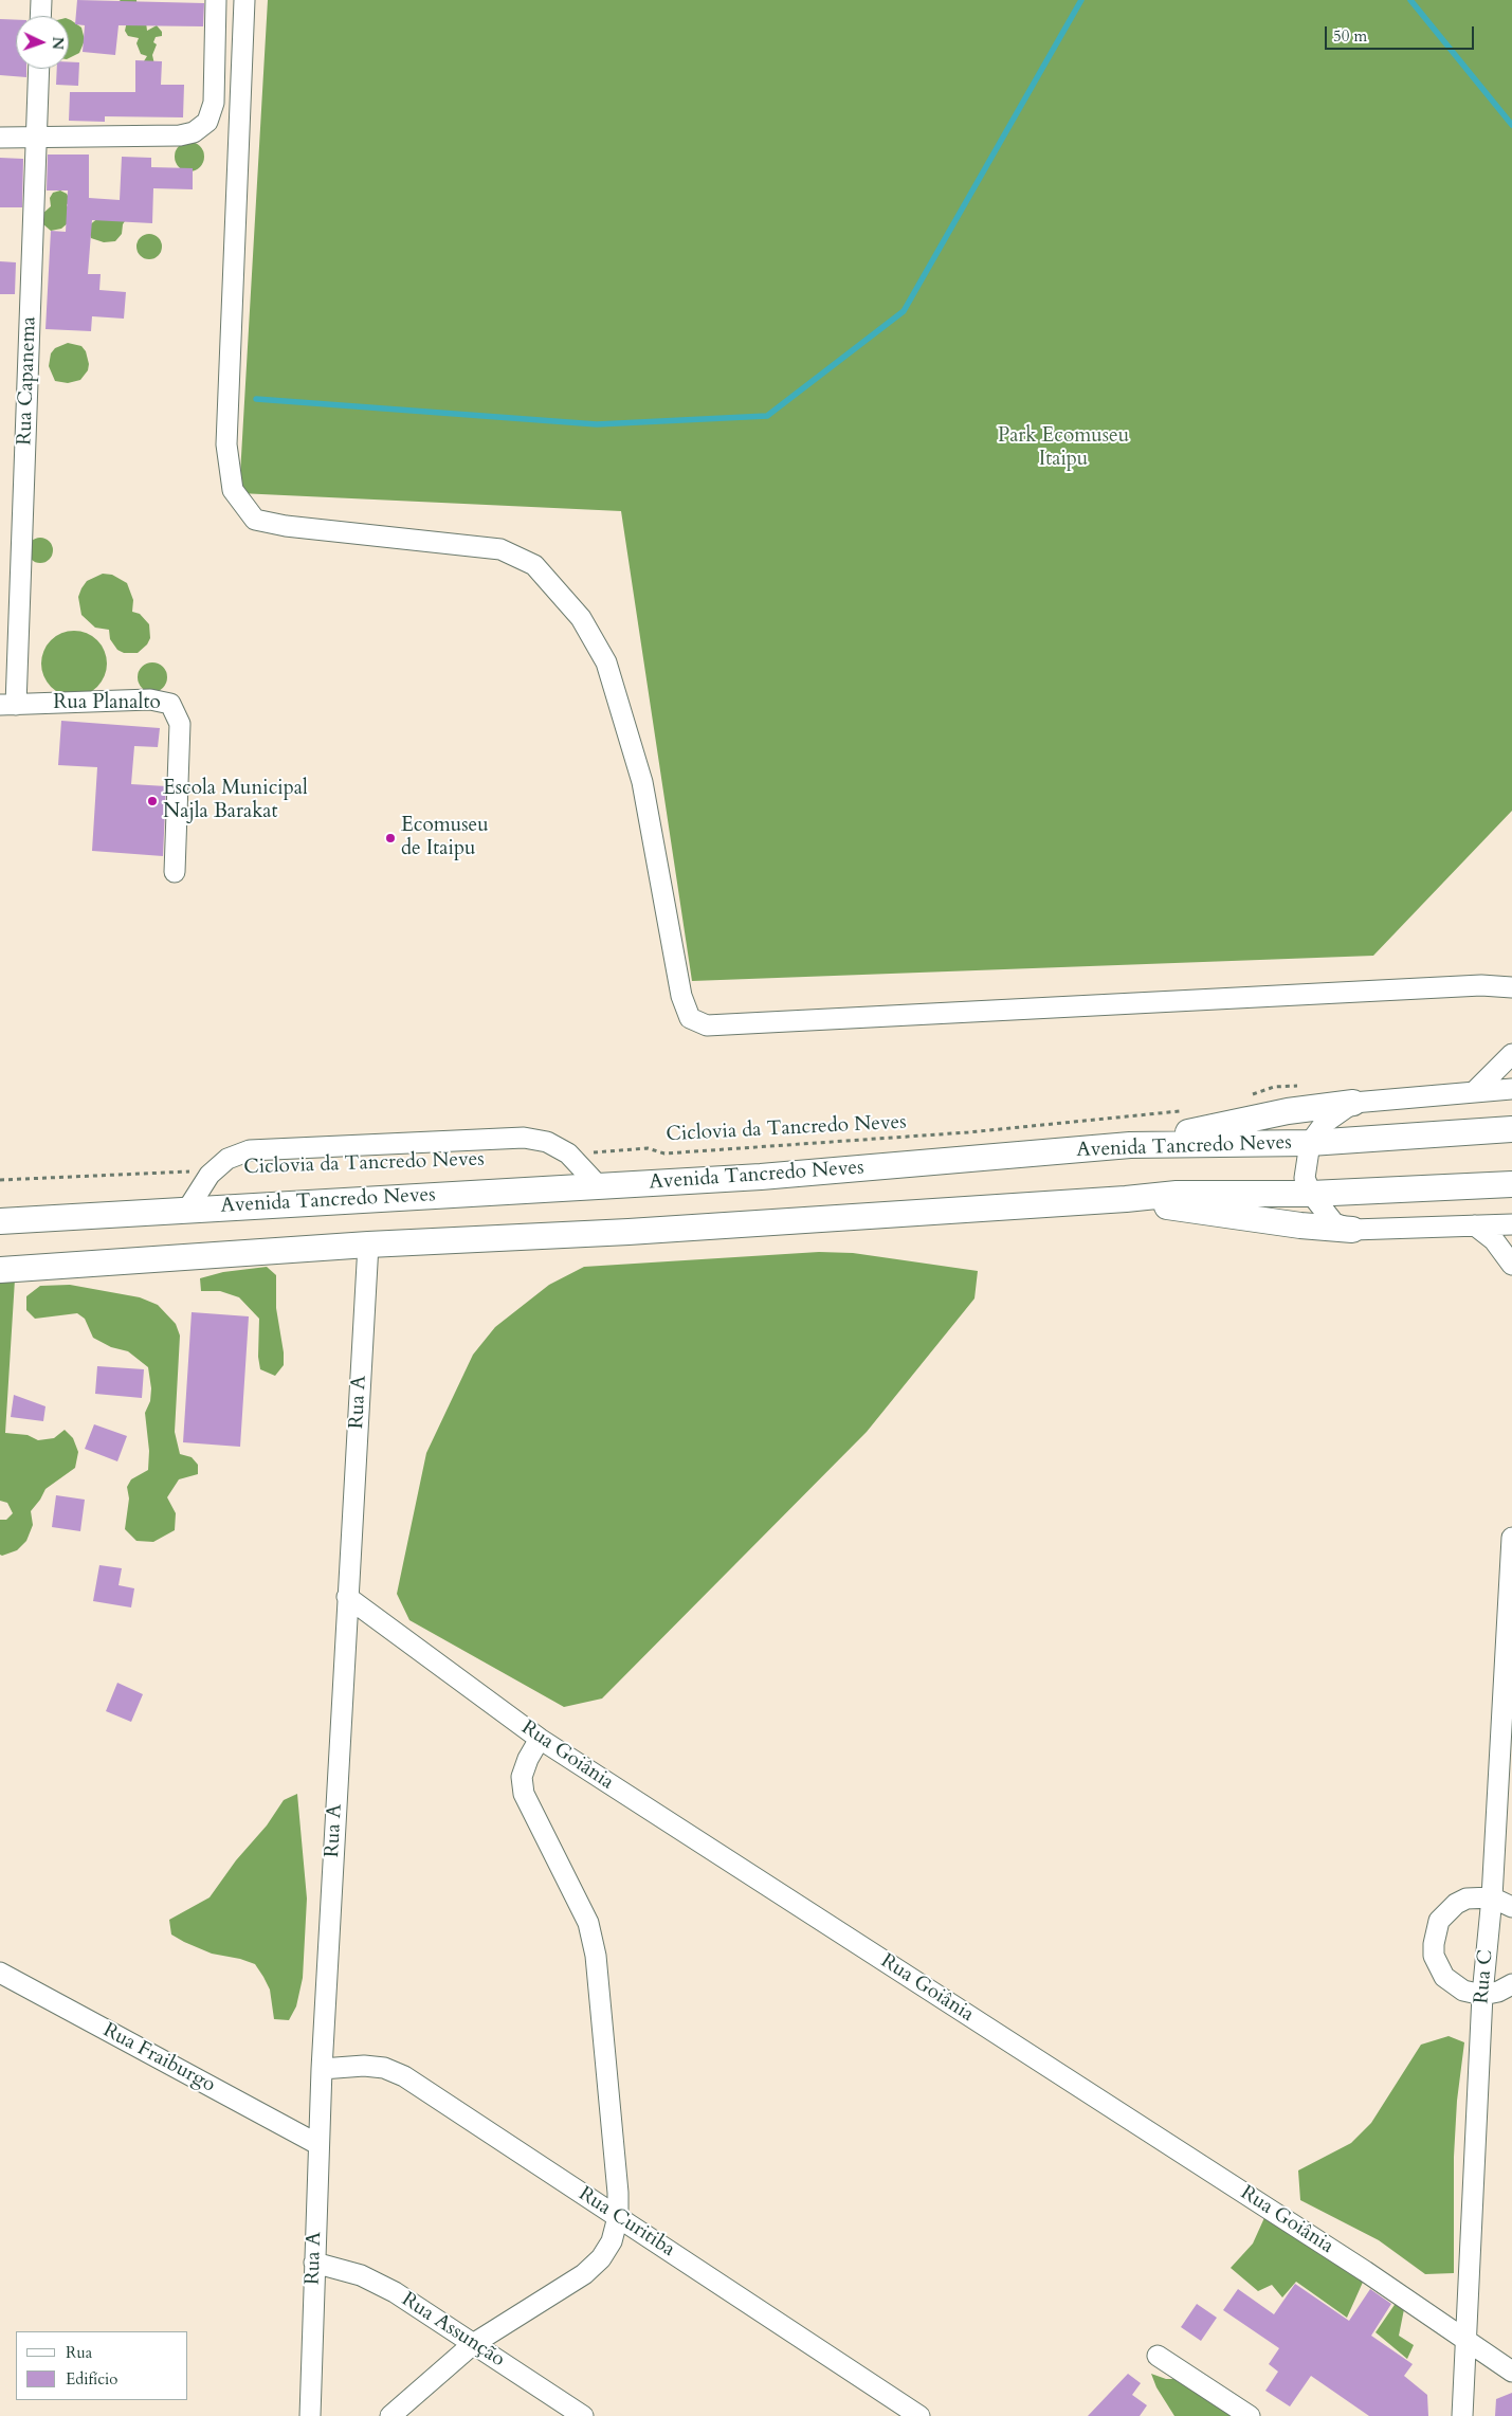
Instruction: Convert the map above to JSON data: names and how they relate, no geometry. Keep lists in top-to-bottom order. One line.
{"streets":{"main road":["Avenida Tancredo Neves"],"street":["Rua Capanema","Rua Planalto","Rua A","Rua Goiânia","Rua C","Rua Fraiburgo","Rua Curitiba","Rua Assunção"],"path":["Ciclovia da Tancredo Neves"]},"crossings":[["Rua Capanema","Rua Planalto"],["Rua A","Rua Goiânia"],["Rua A","Rua Fraiburgo"],["Rua A","Rua Curitiba"],["Rua A","Rua Assunção"],["Rua Goiânia","Rua C"]],"parks":["Park Ecomuseu Itaipu"],"places":["Escola Municipal Najla Barakat","Ecomuseu de Itaipu"],"legend":["Rua","Edifício"],"scale_bar":"50 m","north":"right"}
